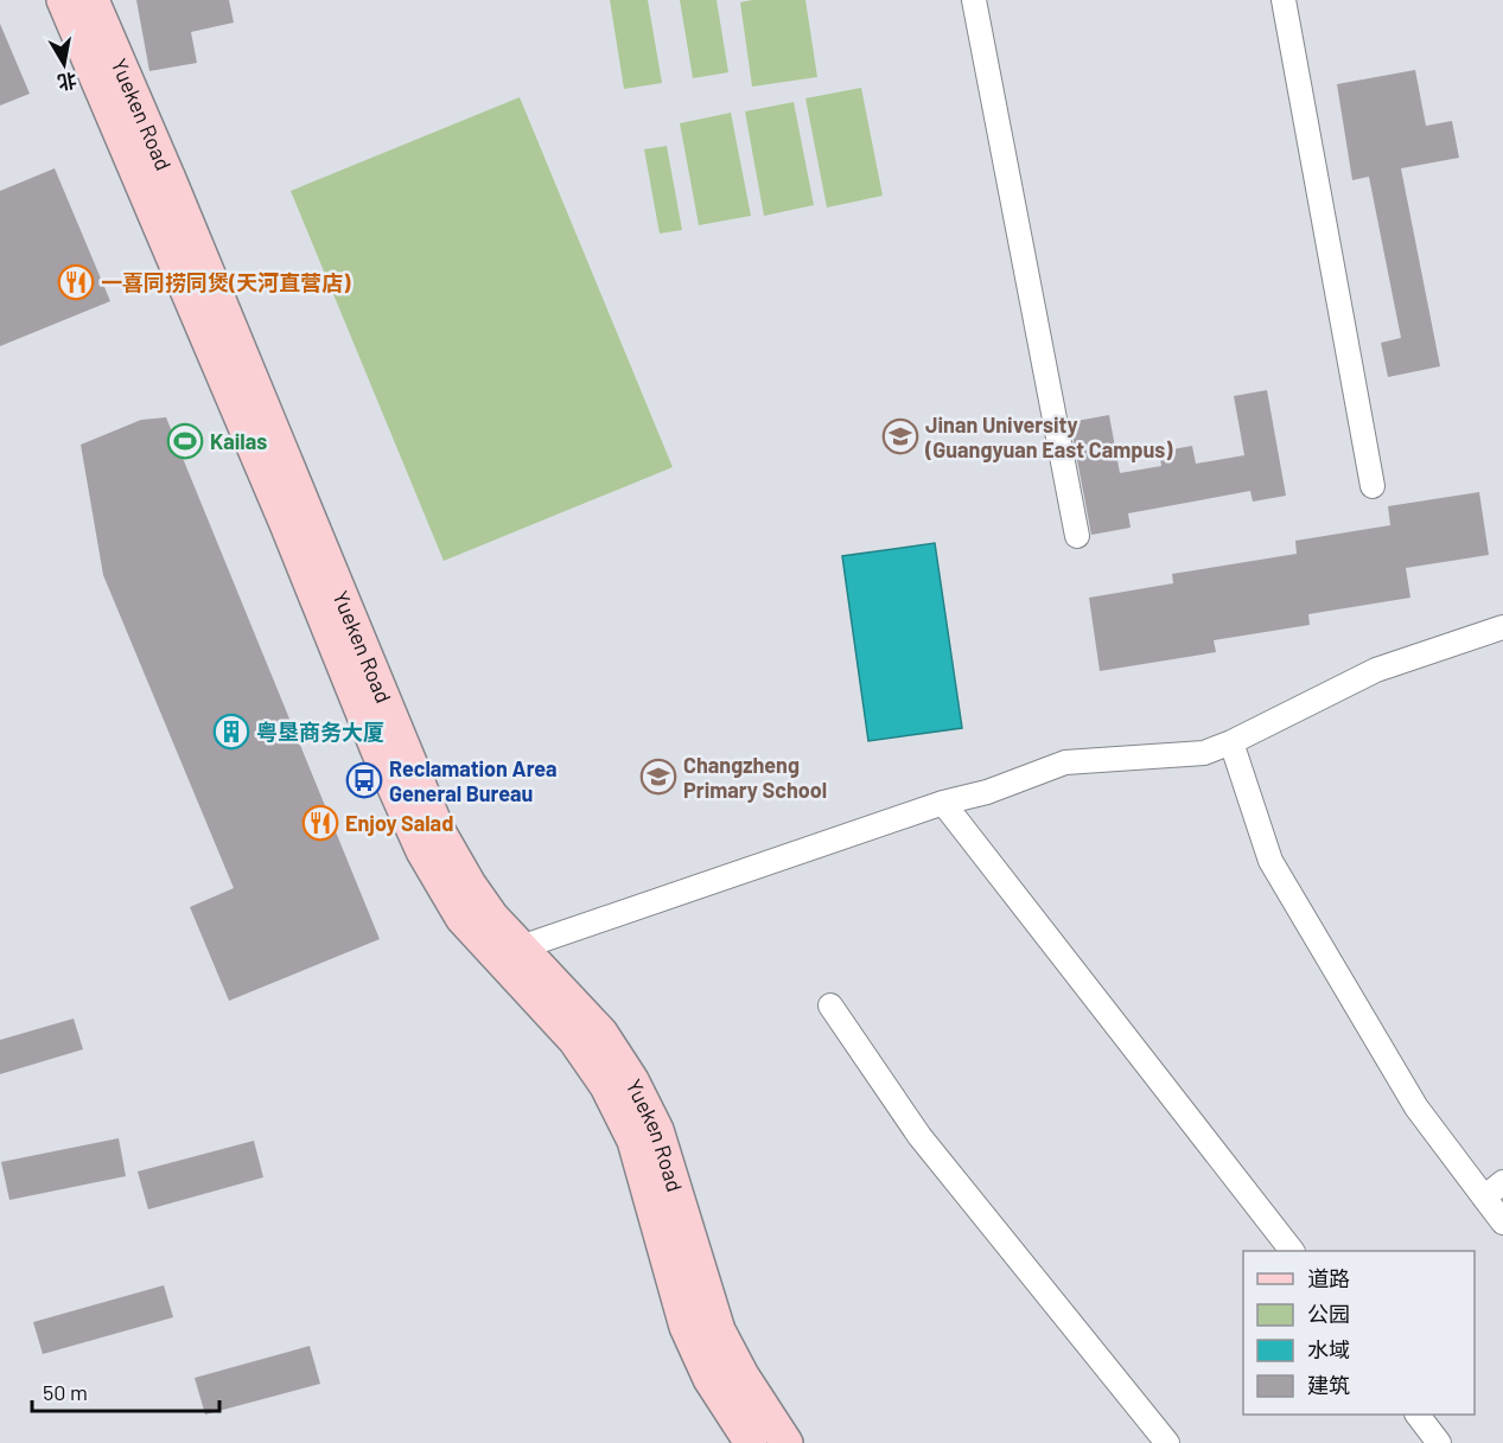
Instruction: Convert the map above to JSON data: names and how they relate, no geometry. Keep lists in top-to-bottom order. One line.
{"streets":{"main road":["Yueken Road"]},"places":{"restaurant":["一喜同捞同煲(天河直营店)","Enjoy Salad"],"school or university":["Jinan University (Guangyuan East Campus)","Changzheng Primary School"],"sports":["Kailas"],"building":["粤垦商务大厦"],"bus stop":["Reclamation Area General Bureau"]},"legend":["道路","公园","水域","建筑"],"scale_bar":"50 m","north":"bottom"}
